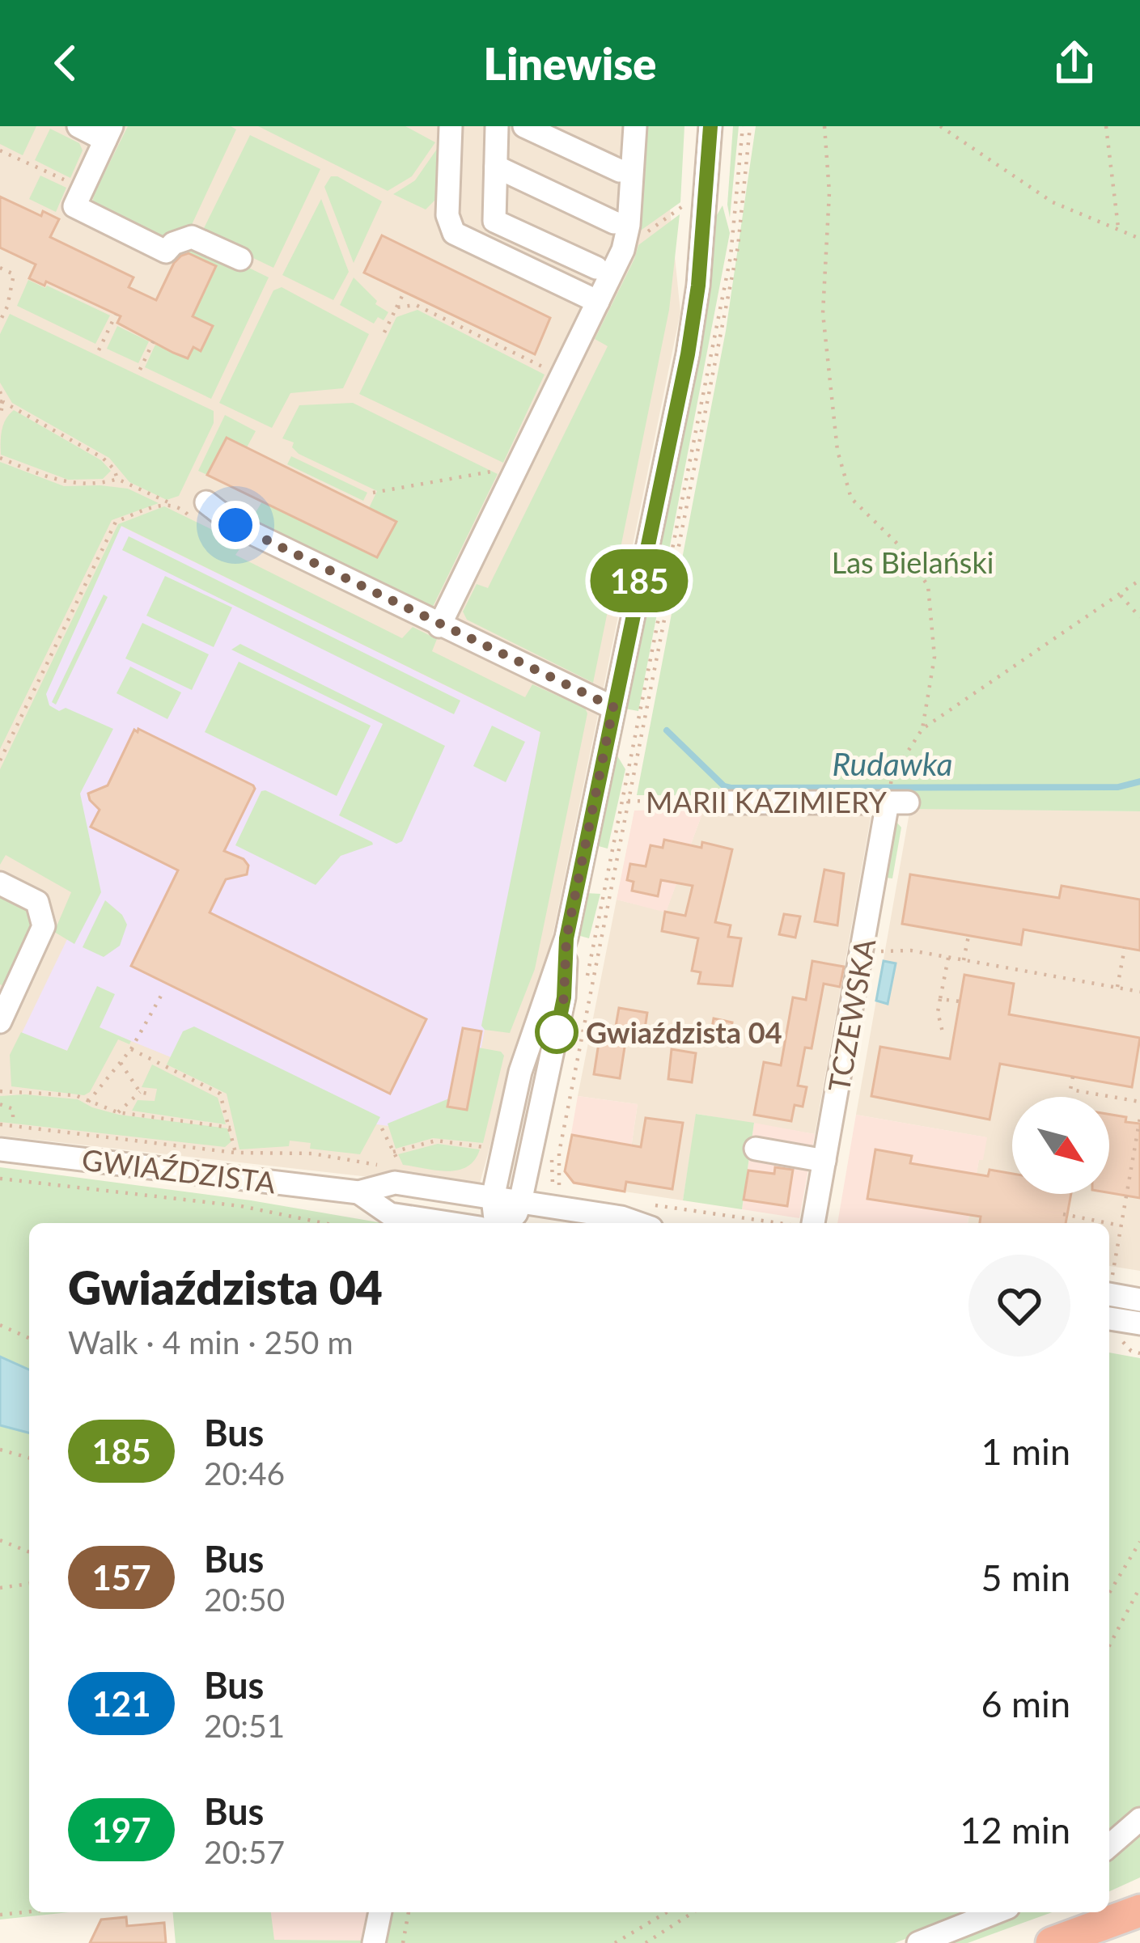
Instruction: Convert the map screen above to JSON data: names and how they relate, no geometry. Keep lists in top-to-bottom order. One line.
{"streets":{"street":["MARII KAZIMIERY","TCZEWSKA","GWIAŹDZISTA"]},"crossings":[["MARII KAZIMIERY","TCZEWSKA"]],"water":["Rudawka"],"parks":["Las Bielański"],"places":["Gwiaździsta 04"],"lines":["bus line 185"],"north":"bottom right","page":{"header":"Linewise","on_map":"185","heading":["Gwiaździsta 04","Walk · 4 min · 250 m"],"list":[{"mark":"185","name":"Bus","note":"20:46","value":"1 min"},{"mark":"157","name":"Bus","note":"20:50","value":"5 min"},{"mark":"121","name":"Bus","note":"20:51","value":"6 min"},{"mark":"197","name":"Bus","note":"20:57","value":"12 min"}]}}
